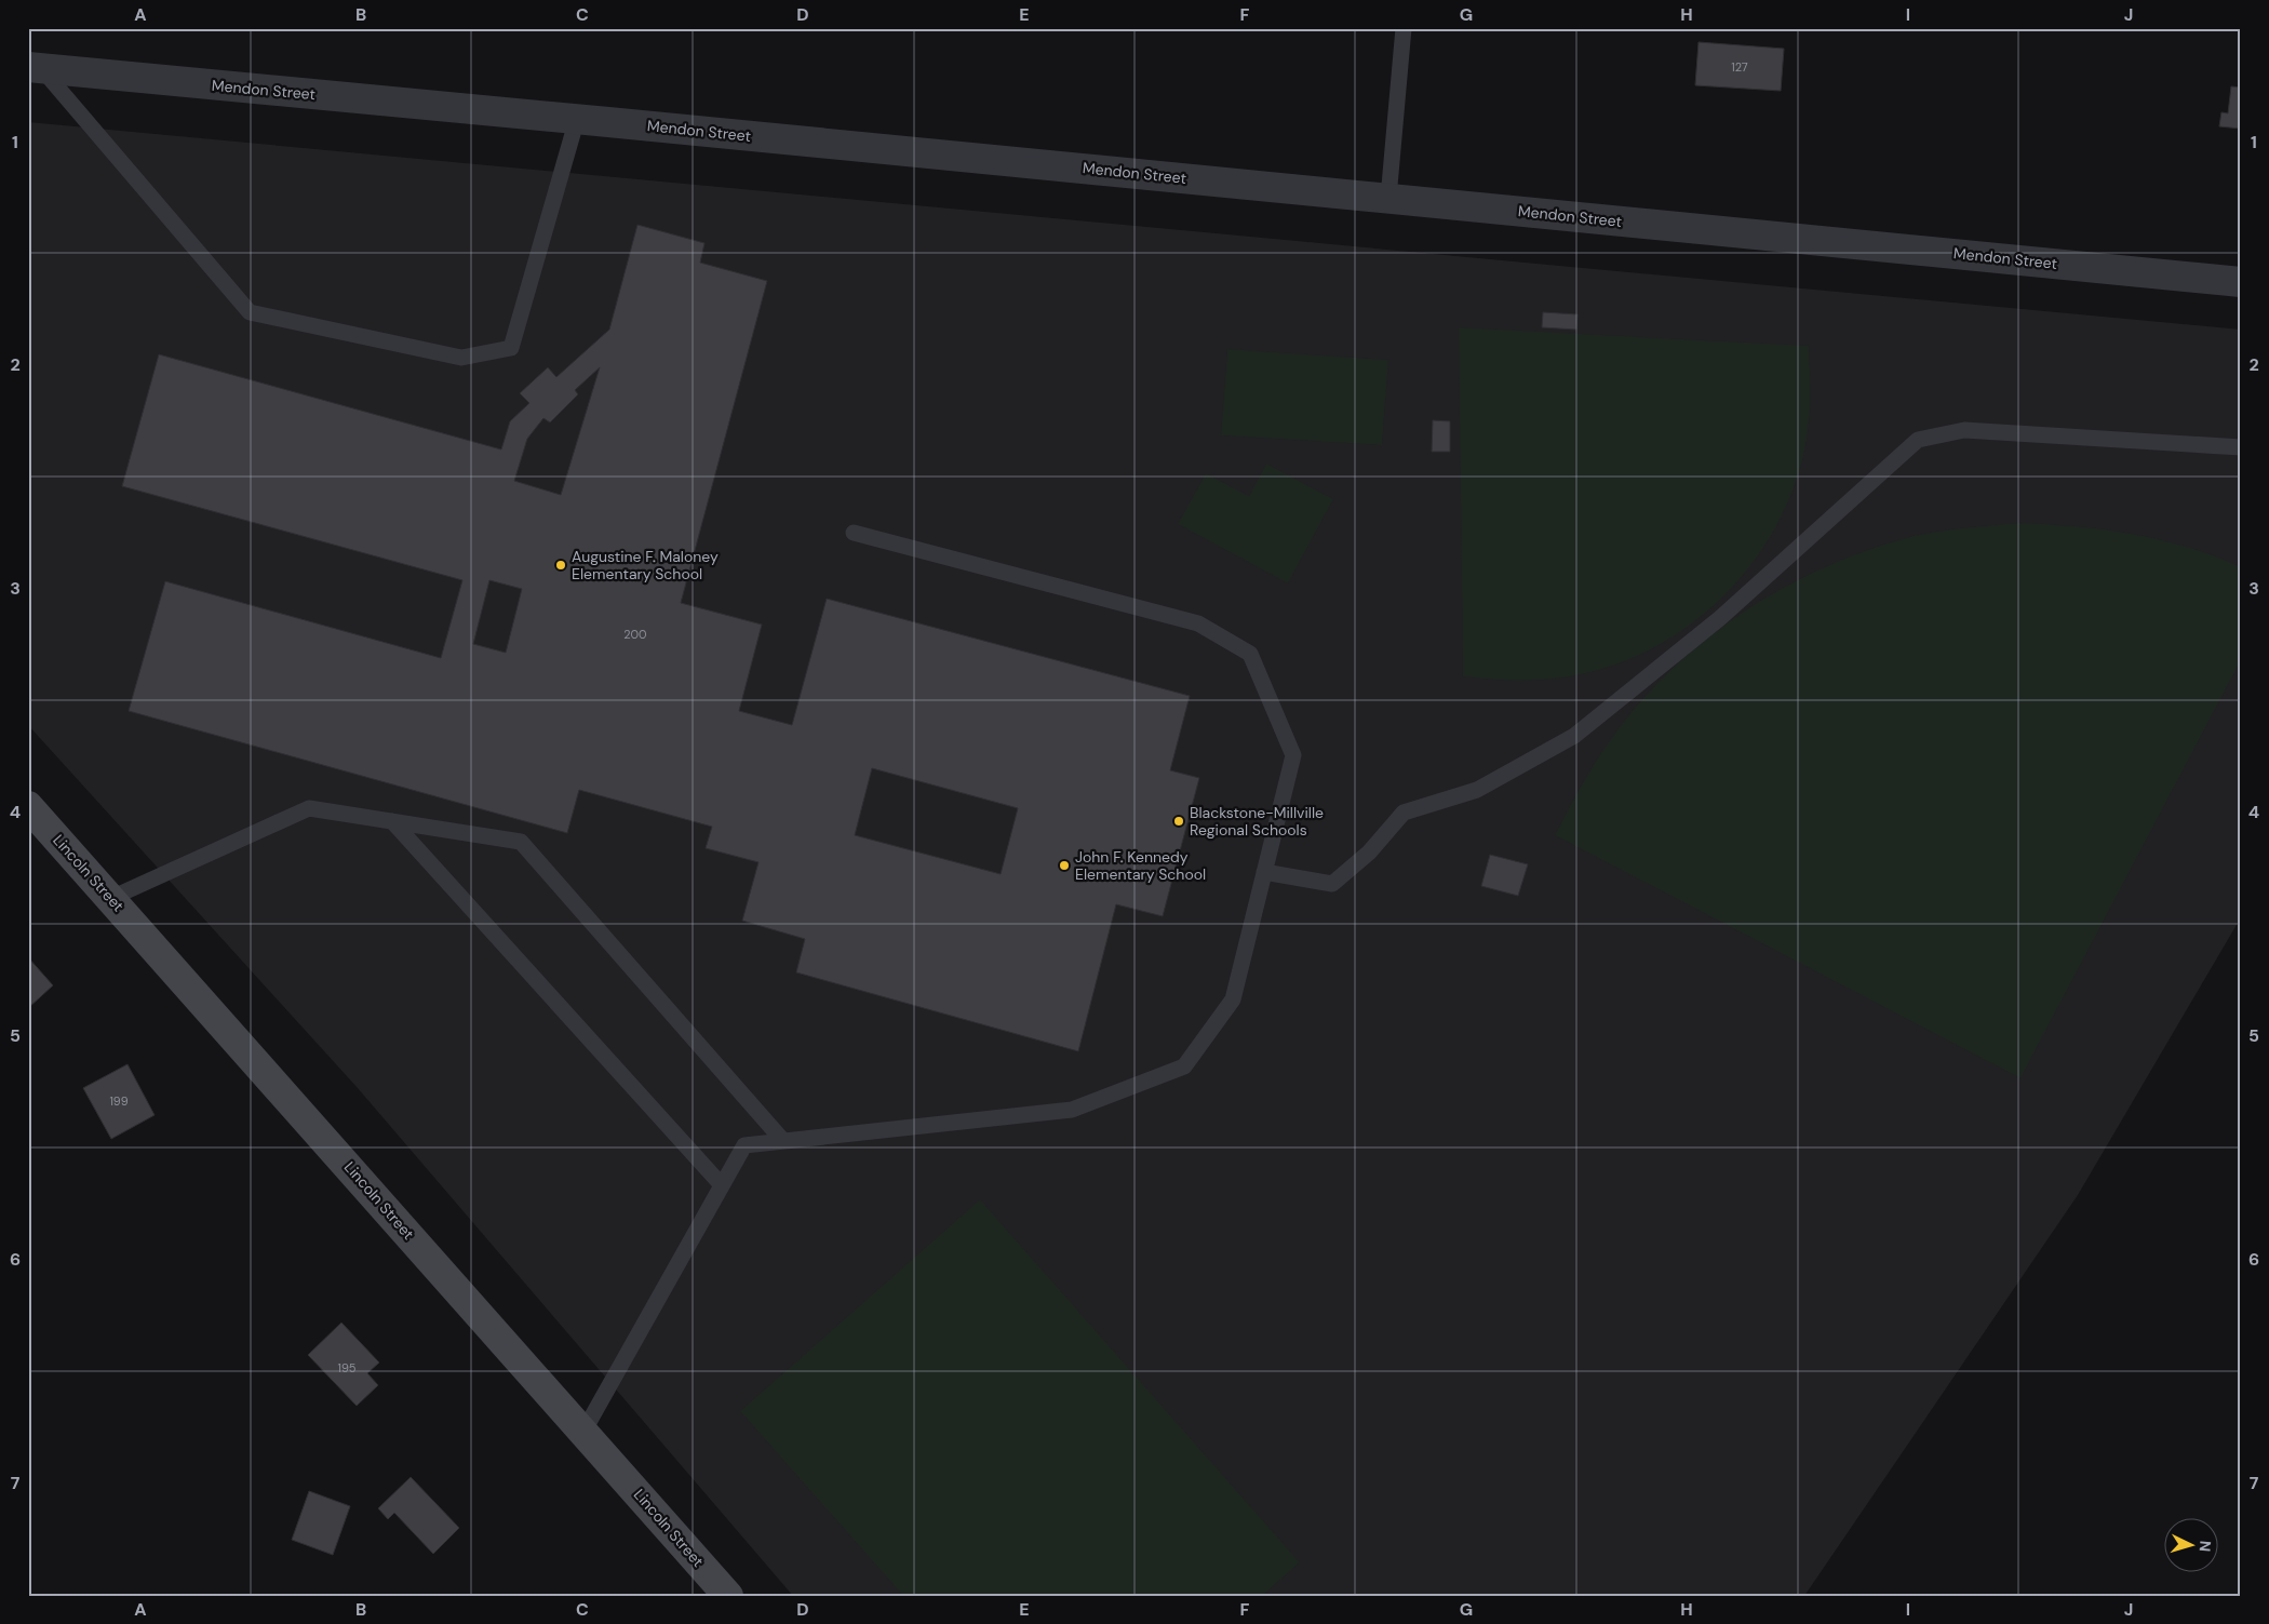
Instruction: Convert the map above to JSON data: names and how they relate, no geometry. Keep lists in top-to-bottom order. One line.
{"streets":{"main road":["Lincoln Street"],"street":["Mendon Street"]},"places":["Augustine F. Maloney Elementary School","Blackstone-Millville Regional Schools","John F. Kennedy Elementary School"],"house_numbers":["127","200","199","195"],"north":"right","grid":{"columns":["A","B","C","D","E","F","G","H","I","J"],"rows":["1","2","3","4","5","6","7"]}}
